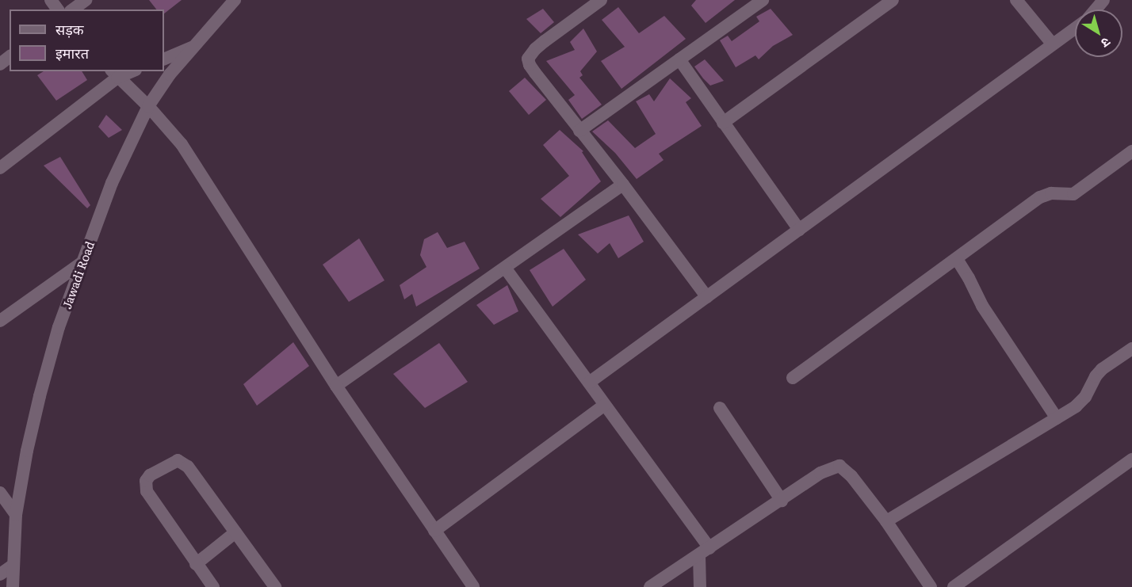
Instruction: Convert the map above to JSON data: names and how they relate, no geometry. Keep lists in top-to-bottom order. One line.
{"streets":{"street":["Jawadi Road"]},"legend":["सड़क","इमारत"],"north":"bottom right"}
